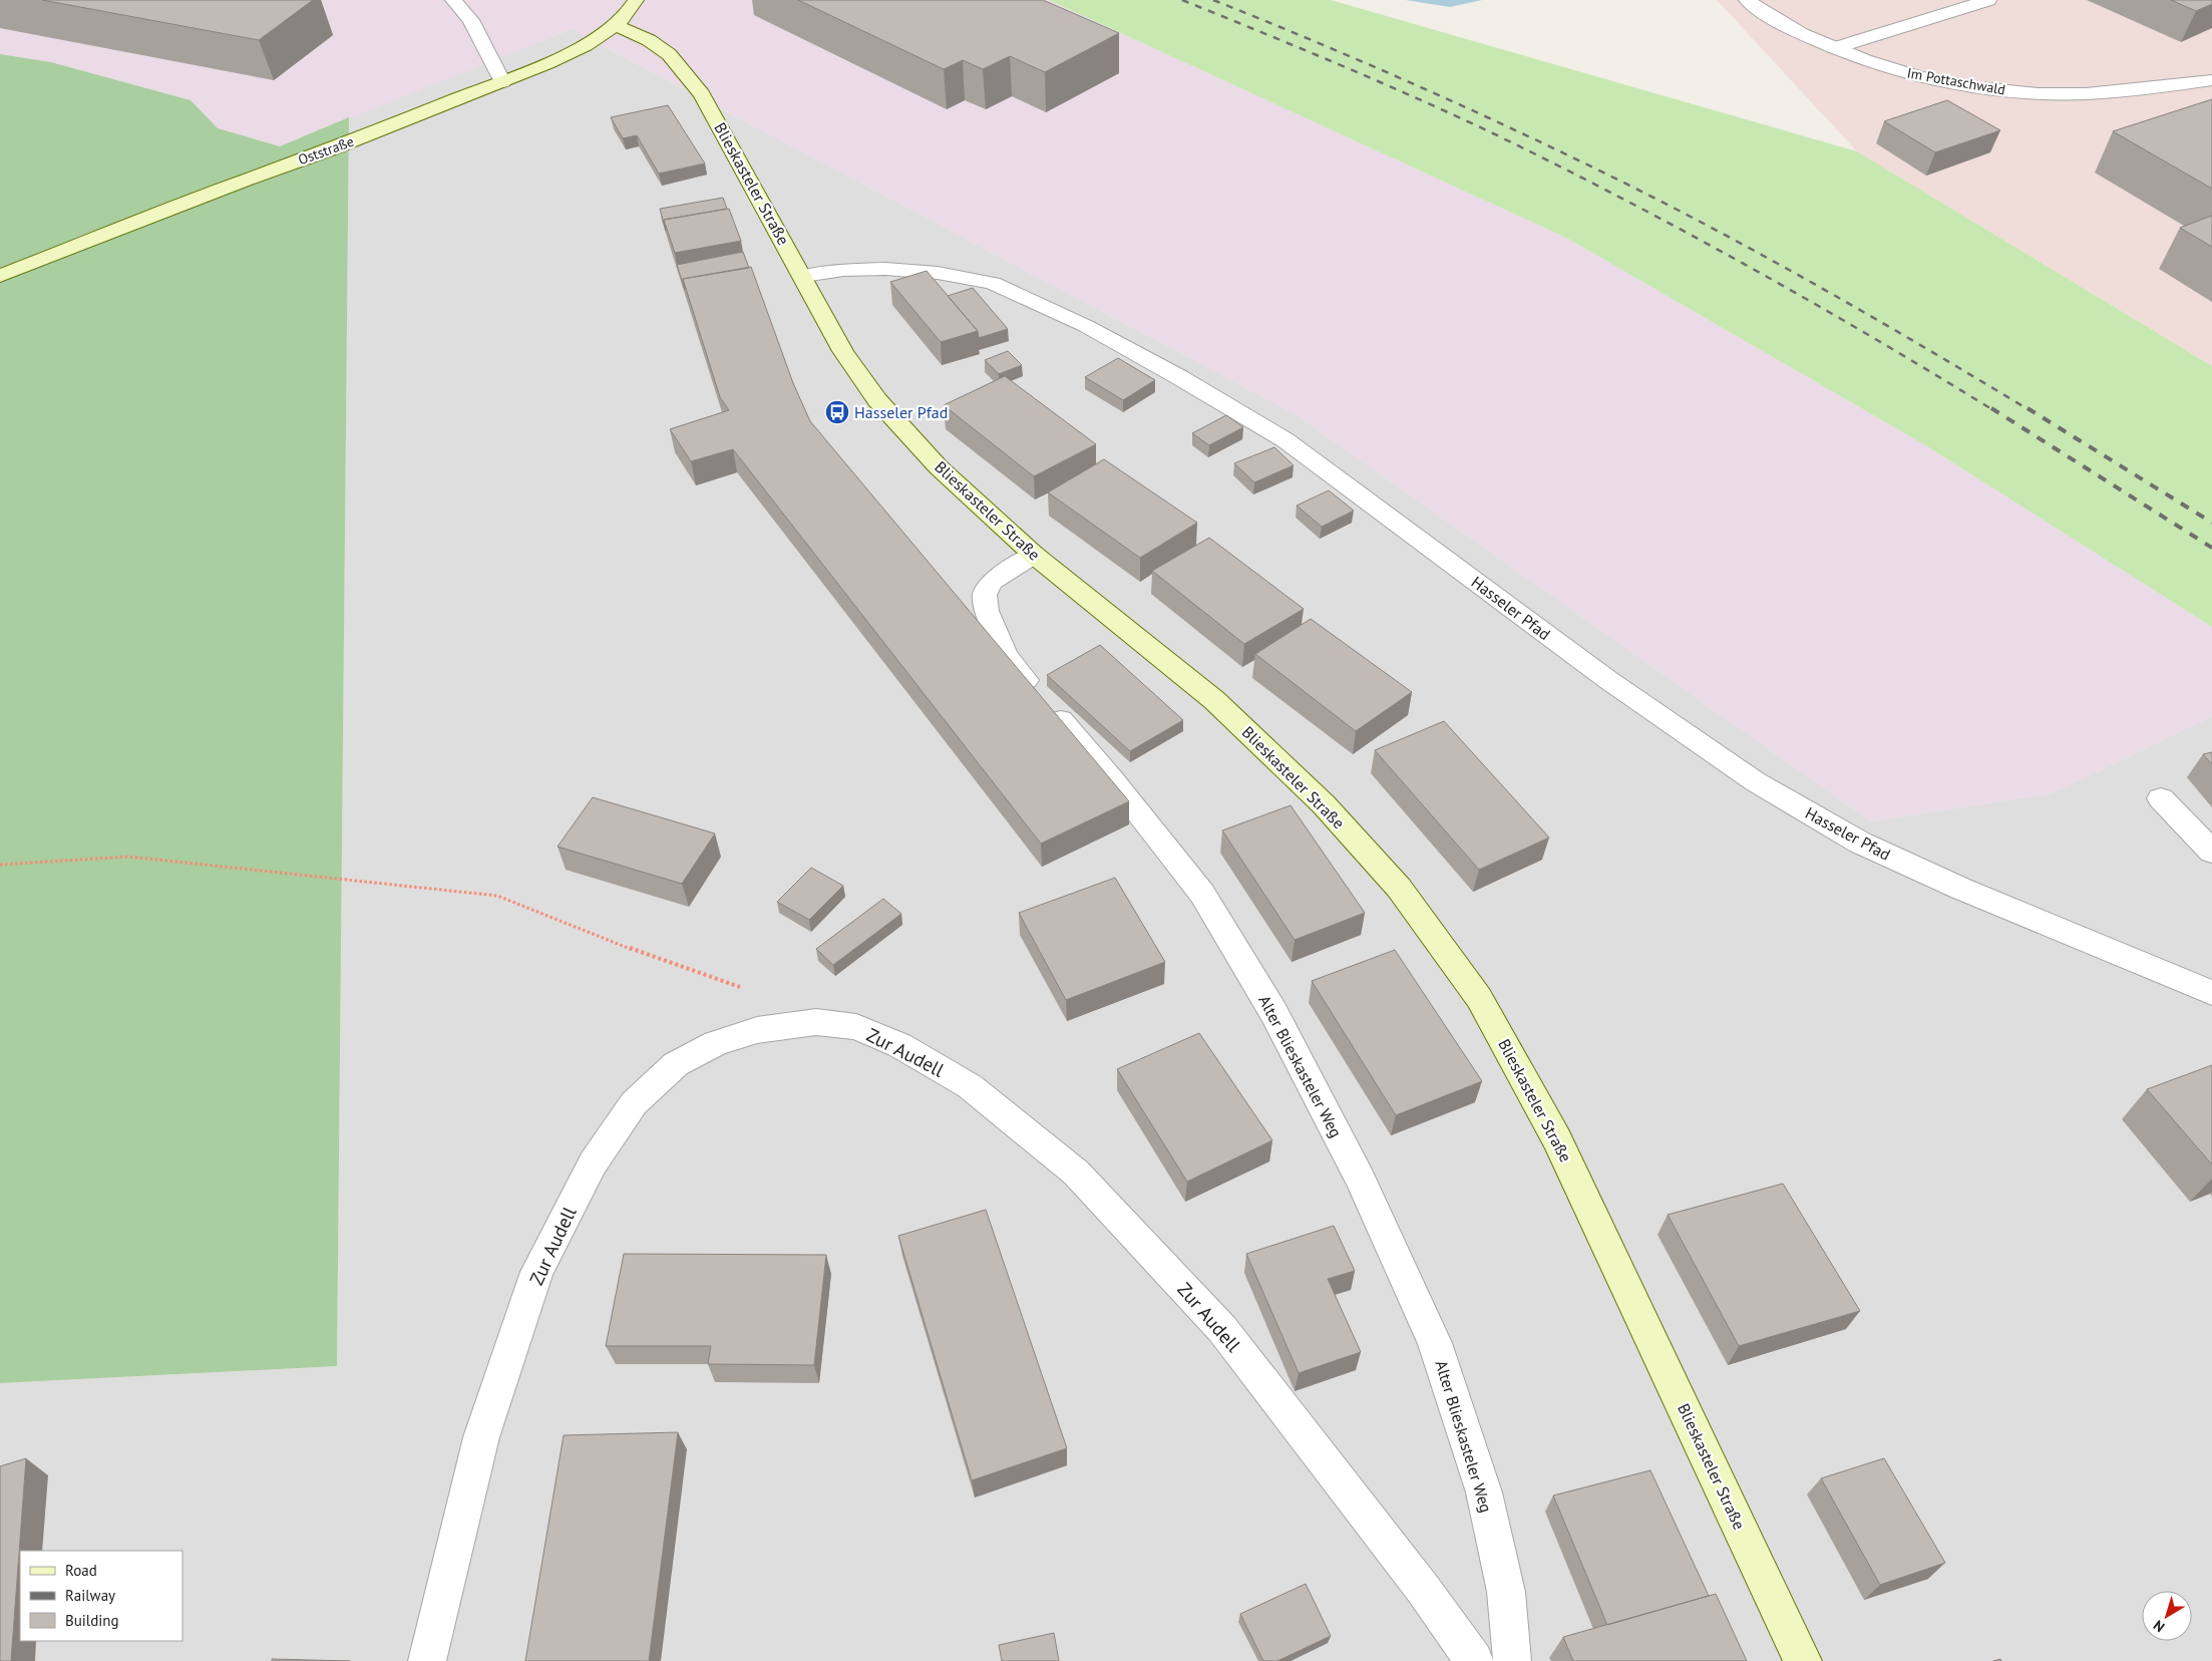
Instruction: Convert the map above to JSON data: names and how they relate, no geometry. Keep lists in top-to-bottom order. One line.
{"streets":{"main road":["Oststraße","Blieskasteler Straße"],"street":["Im Pottaschwald","Hasseler Pfad","Zur Audell","Alter Blieskasteler Weg"]},"crossings":[["Oststraße","Blieskasteler Straße"],["Blieskasteler Straße","Hasseler Pfad"],["Blieskasteler Straße","Alter Blieskasteler Weg"]],"places":{"bus stop":["Hasseler Pfad"]},"legend":["Road","Railway","Building"],"north":"bottom left"}
